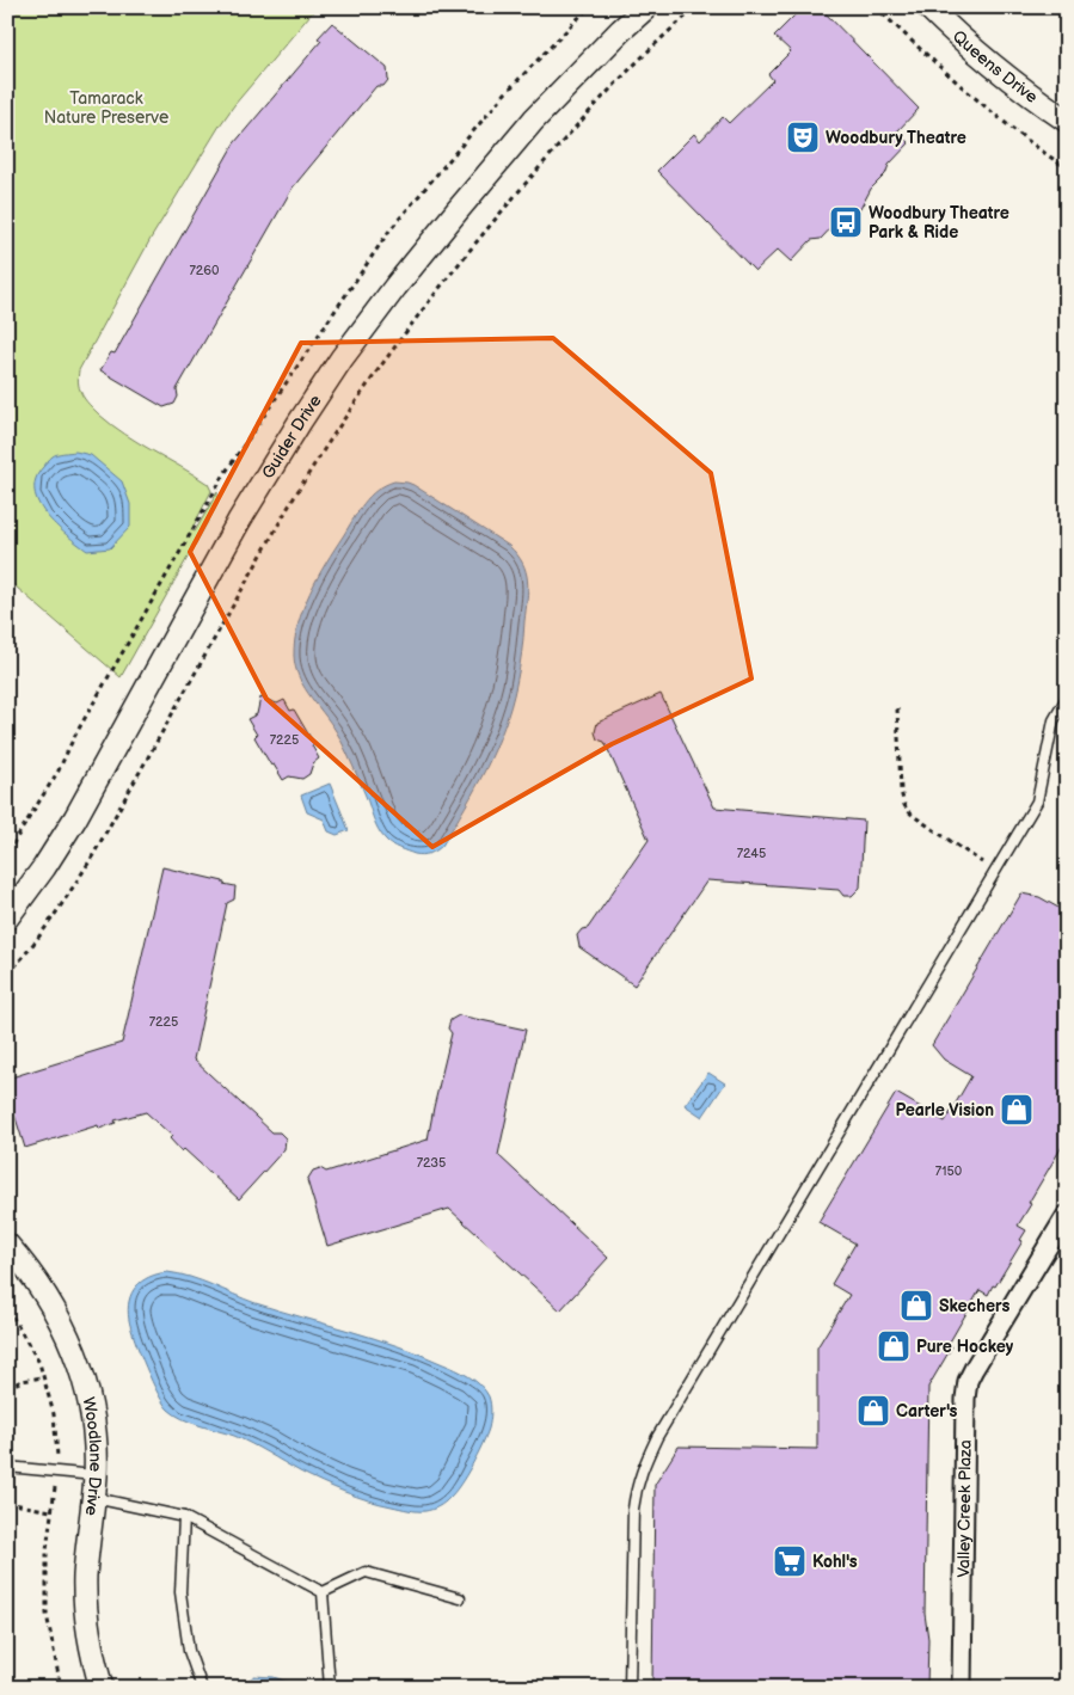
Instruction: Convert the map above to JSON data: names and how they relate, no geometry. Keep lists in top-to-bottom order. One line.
{"streets":{"street":["Queens Drive","Guider Drive","Woodlane Drive","Valley Creek Plaza"]},"parks":["Tamarack Nature Preserve"],"places":{"theatre":["Woodbury Theatre"],"bus stop":["Woodbury Theatre Park & Ride"],"shop":["Pearle Vision","Skechers","Pure Hockey","Carter's"],"supermarket":["Kohl's"]},"house_numbers":["7260","7225","7245","7225","7235","7150"]}
